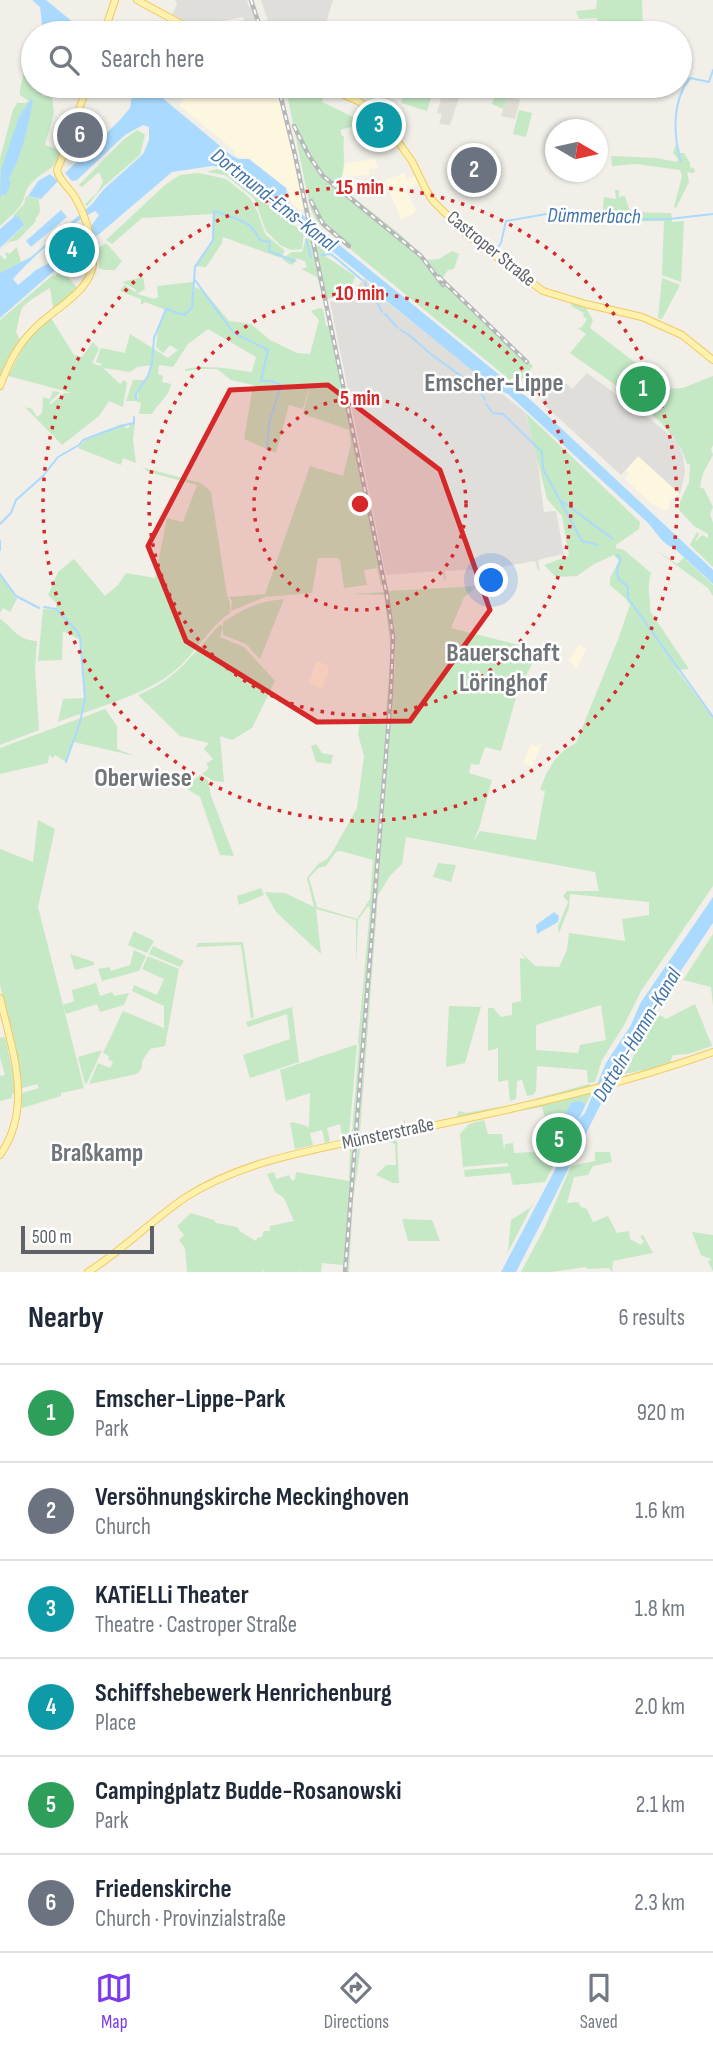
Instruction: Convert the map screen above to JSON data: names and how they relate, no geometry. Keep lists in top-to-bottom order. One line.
{"streets":{"main road":["Castroper Straße","Münsterstraße"]},"districts":["Emscher-Lippe","Bauerschaft Löringhof","Oberwiese","Braßkamp"],"water":["Dortmund-Ems-Kanal","Dümmerbach","Datteln-Hamm-Kanal"],"scale_bar":"500 m","north":"right","page":{"search":"Search here","pins":["3","6","2","4","1","5"],"scale":"500 m","heading":["Nearby","6 results"],"list":[{"mark":"1","name":"Emscher-Lippe-Park","note":"Park","value":"920 m"},{"mark":"2","name":"Versöhnungskirche Meckinghoven","note":"Church","value":"1.6 km"},{"mark":"3","name":"KATiELLi Theater","note":"Theatre · Castroper Straße","value":"1.8 km"},{"mark":"4","name":"Schiffshebewerk Henrichenburg","note":"Place","value":"2.0 km"},{"mark":"5","name":"Campingplatz Budde-Rosanowski","note":"Park","value":"2.1 km"},{"mark":"6","name":"Friedenskirche","note":"Church · Provinzialstraße","value":"2.3 km"}],"nav":["Map","Directions","Saved"]},"rings":["15 min","10 min","5 min"]}
